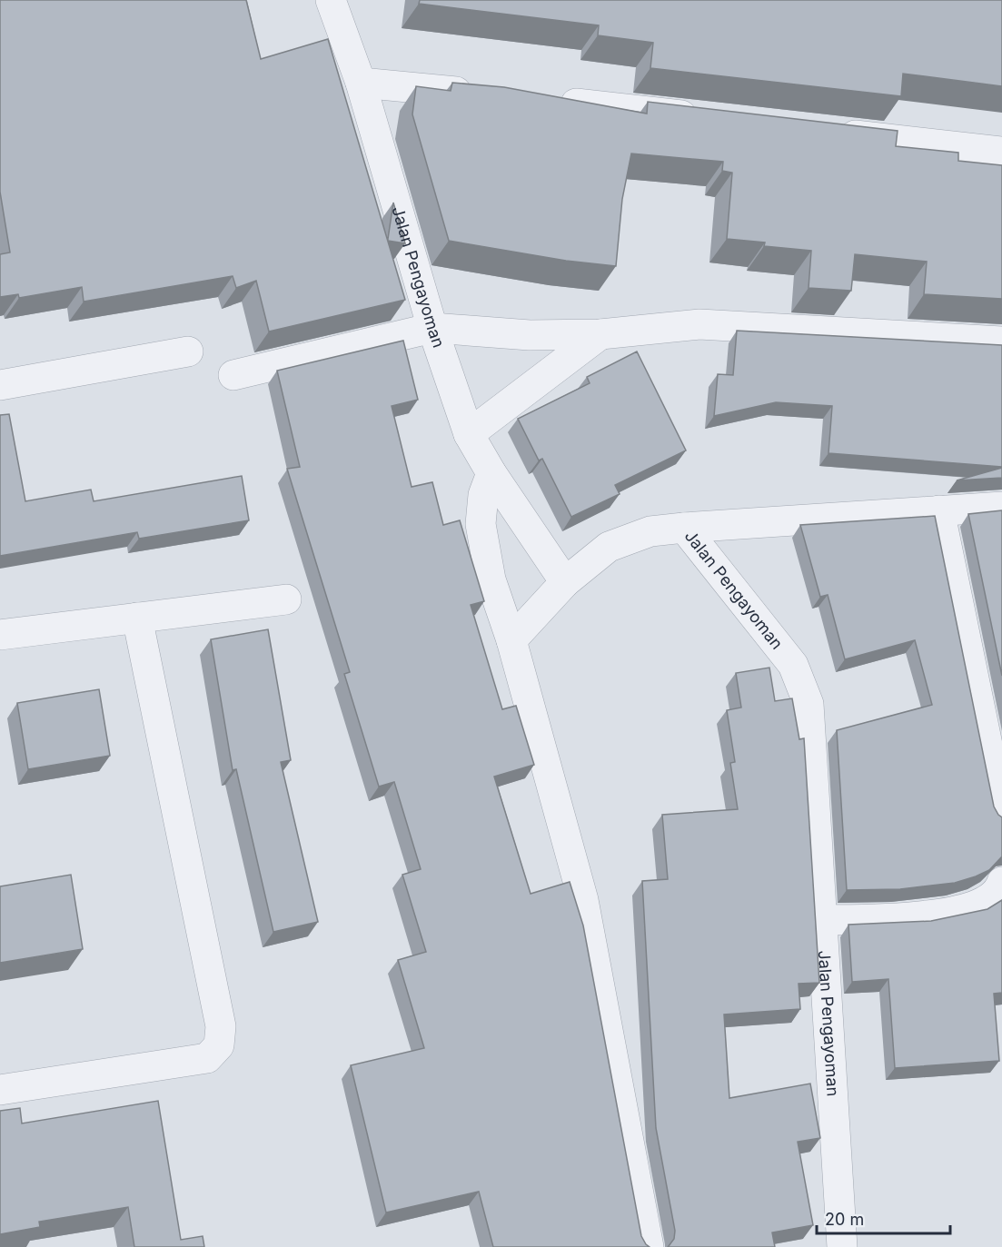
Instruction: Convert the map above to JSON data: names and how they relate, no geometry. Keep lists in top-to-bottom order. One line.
{"streets":{"street":["Jalan Pengayoman"]},"scale_bar":"20 m"}
